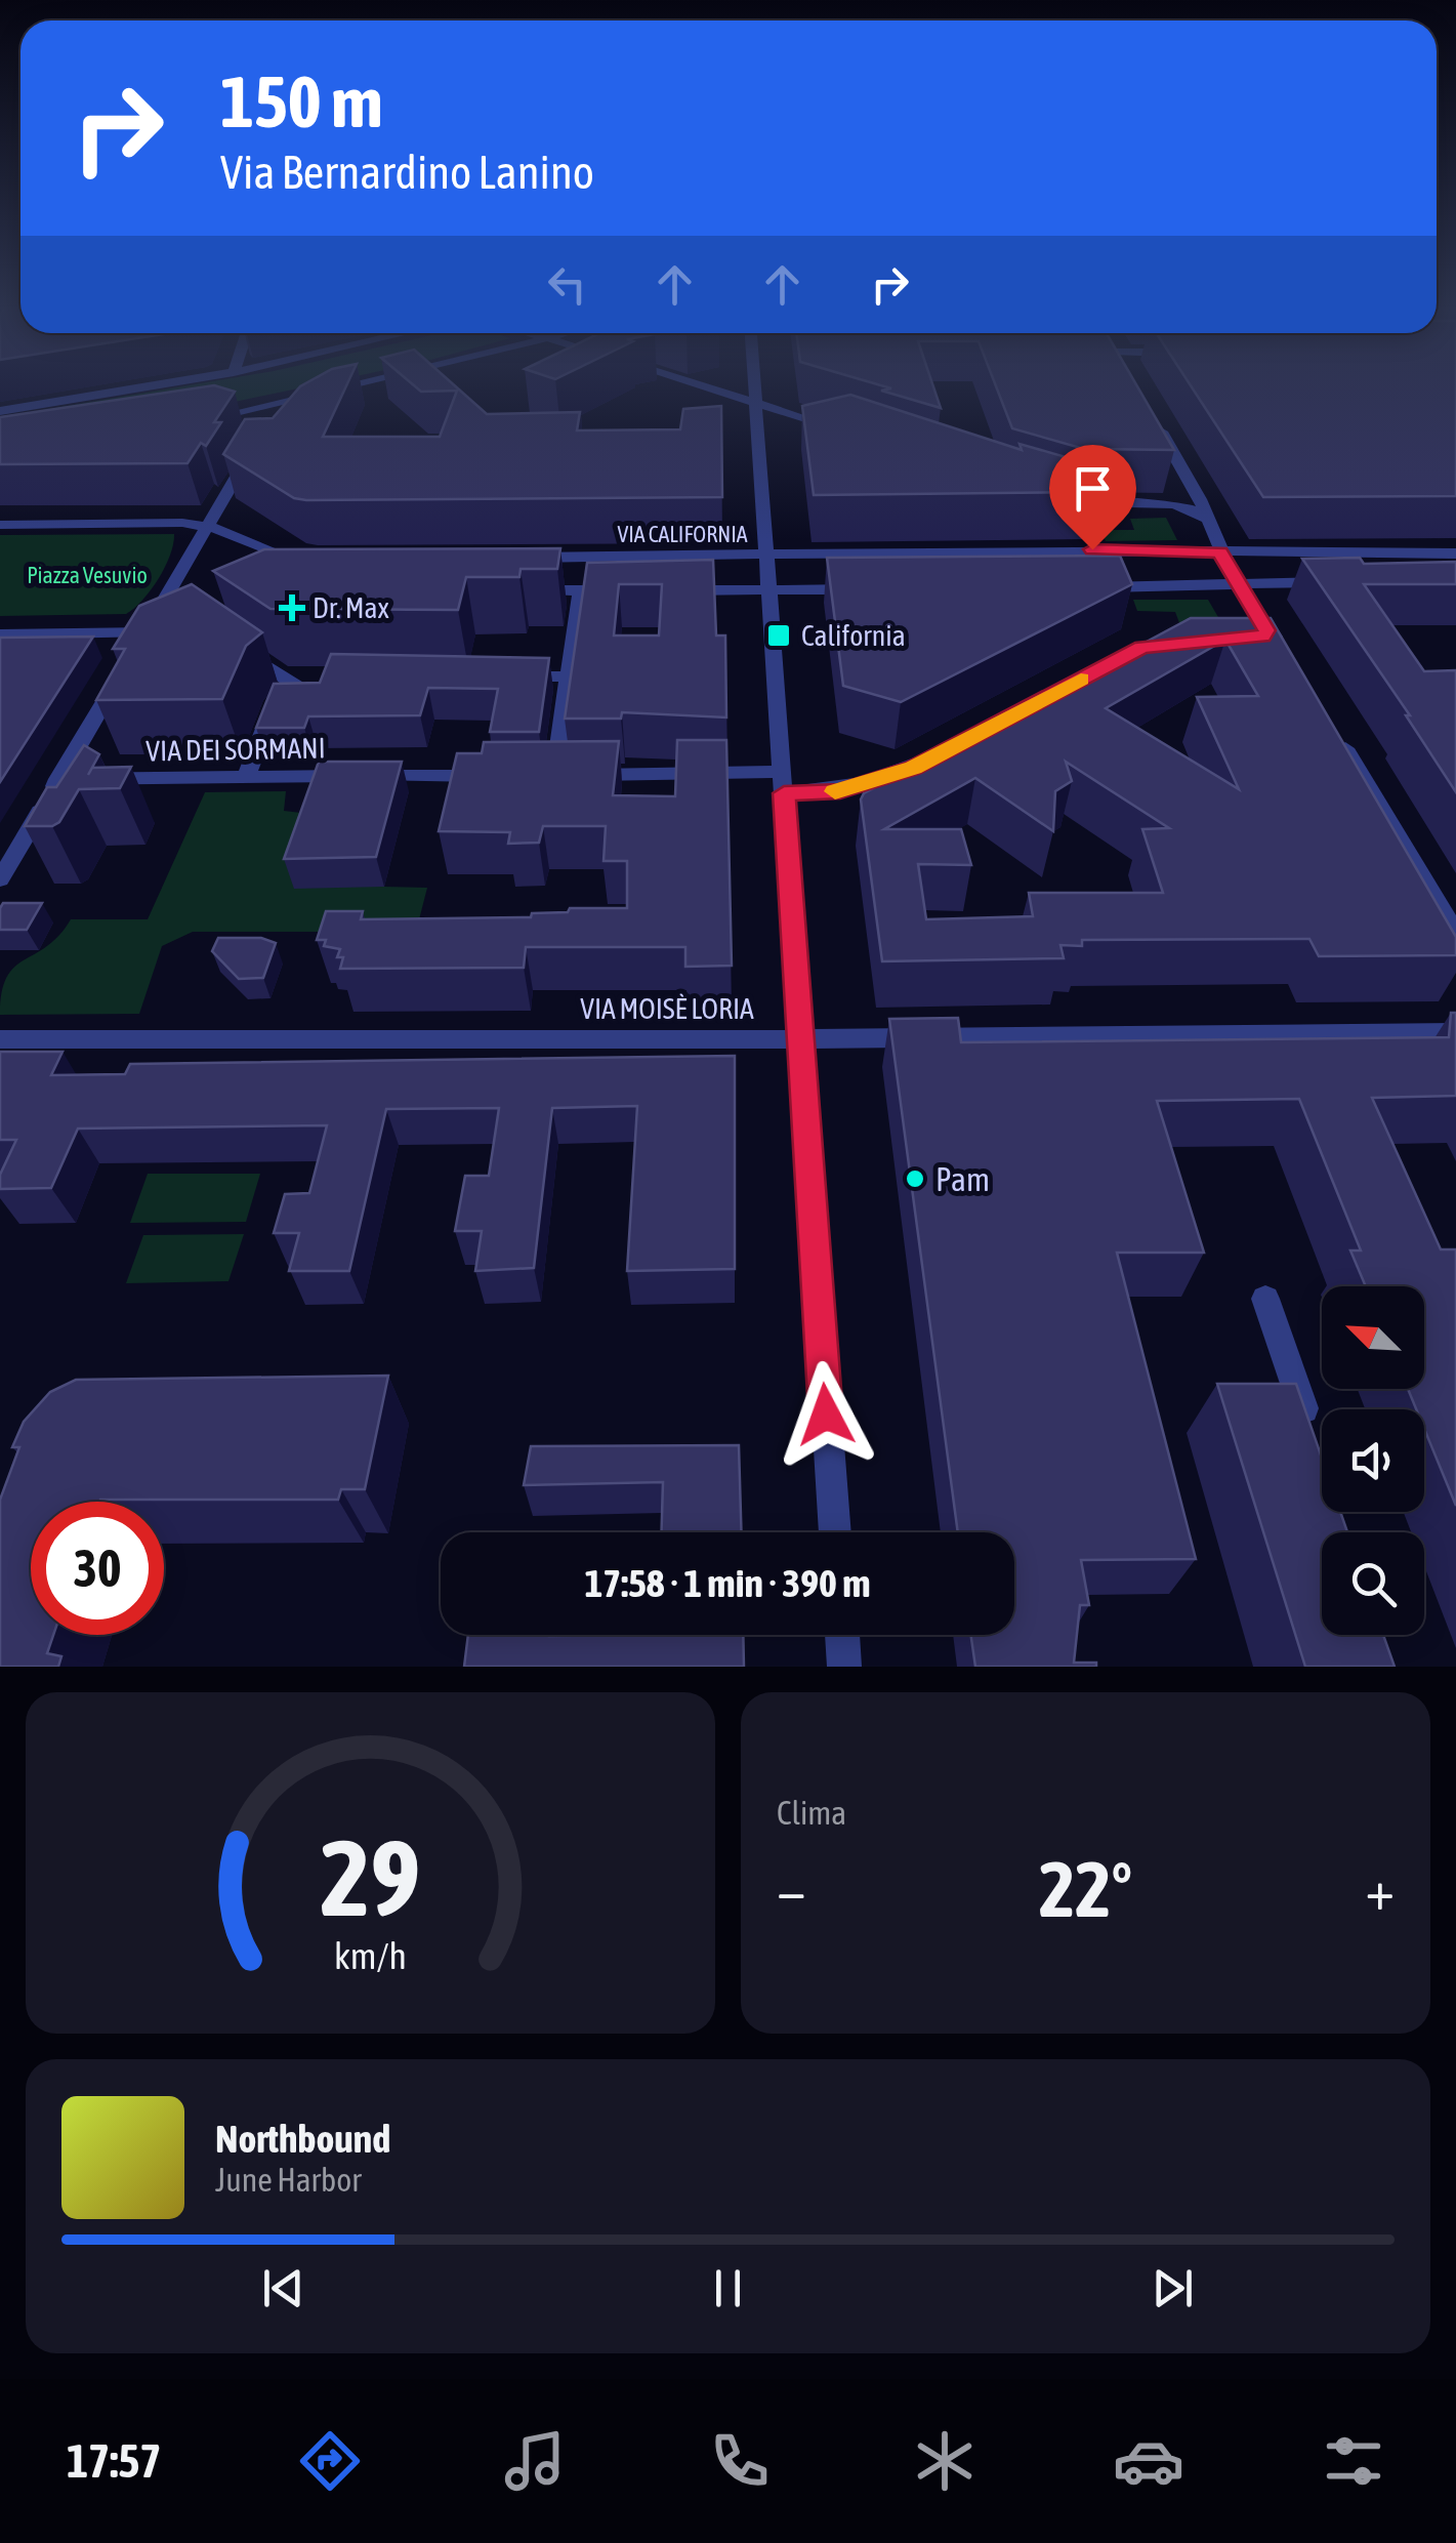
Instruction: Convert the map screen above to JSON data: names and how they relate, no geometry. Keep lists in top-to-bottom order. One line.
{"streets":{"street":["VIA CALIFORNIA","VIA DEI SORMANI","VIA MOISÈ LORIA"]},"parks":["Piazza Vesuvio"],"places":{"health":["Dr. Max"],"transit":["California"],"other":["Pam"]},"north":"top left","page":{"turn":["150 m","Via Bernardino Lanino"],"limit":"30","trip":"17:58 · 1 min · 390 m","tile":"Clima","heat":["−","22°","+"],"song":["Northbound","June Harbor"],"tabs":"17:57","gauge":["29","km/h"]}}
